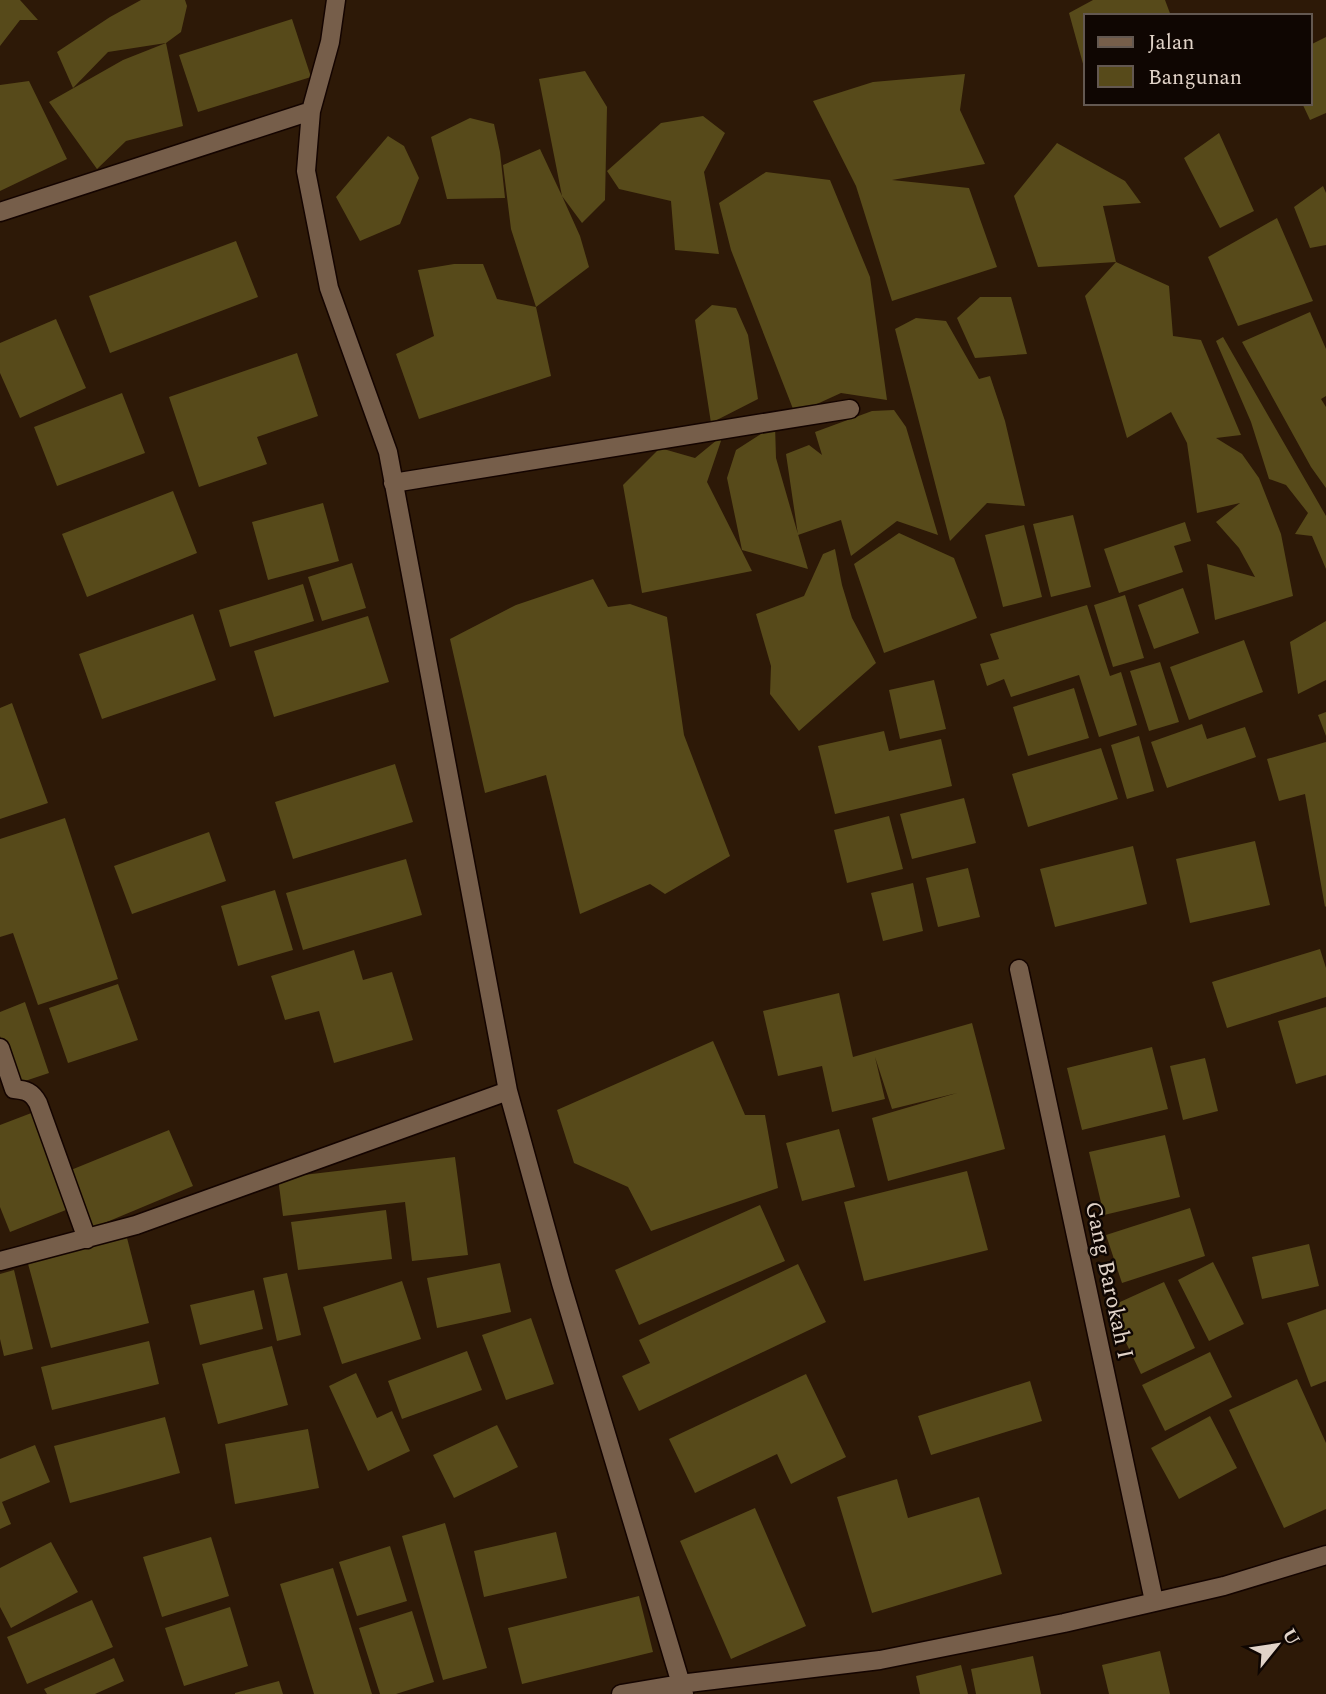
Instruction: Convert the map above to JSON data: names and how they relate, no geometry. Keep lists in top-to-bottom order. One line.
{"streets":{"street":["Gang Barokah I"]},"legend":["Jalan","Bangunan"],"north":"top right"}
